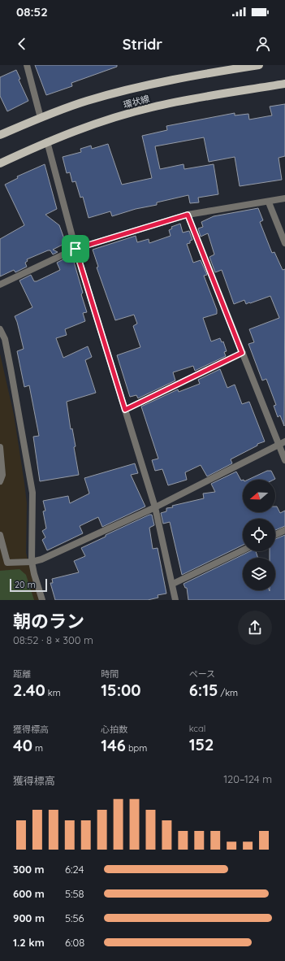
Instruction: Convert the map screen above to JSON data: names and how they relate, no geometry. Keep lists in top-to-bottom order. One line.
{"streets":{"main road":["環状線"]},"scale_bar":"20 m","north":"left","page":{"status":"08:52","header":"Stridr","scale":"20 m","heading":["朝のラン","08:52 · 8 × 300 m"],"stats":[["距離","2.40 km"],["時間","15:00"],["ペース","6:15 /km"],["獲得標高","40 m"],["心拍数","146 bpm"],["kcal","152"]],"chart":["獲得標高","120–124 m"],"list":[{"name":"300 m","note":"6:24"},{"name":"600 m","note":"5:58"},{"name":"900 m","note":"5:56"},{"name":"1.2 km","note":"6:08"}]}}
